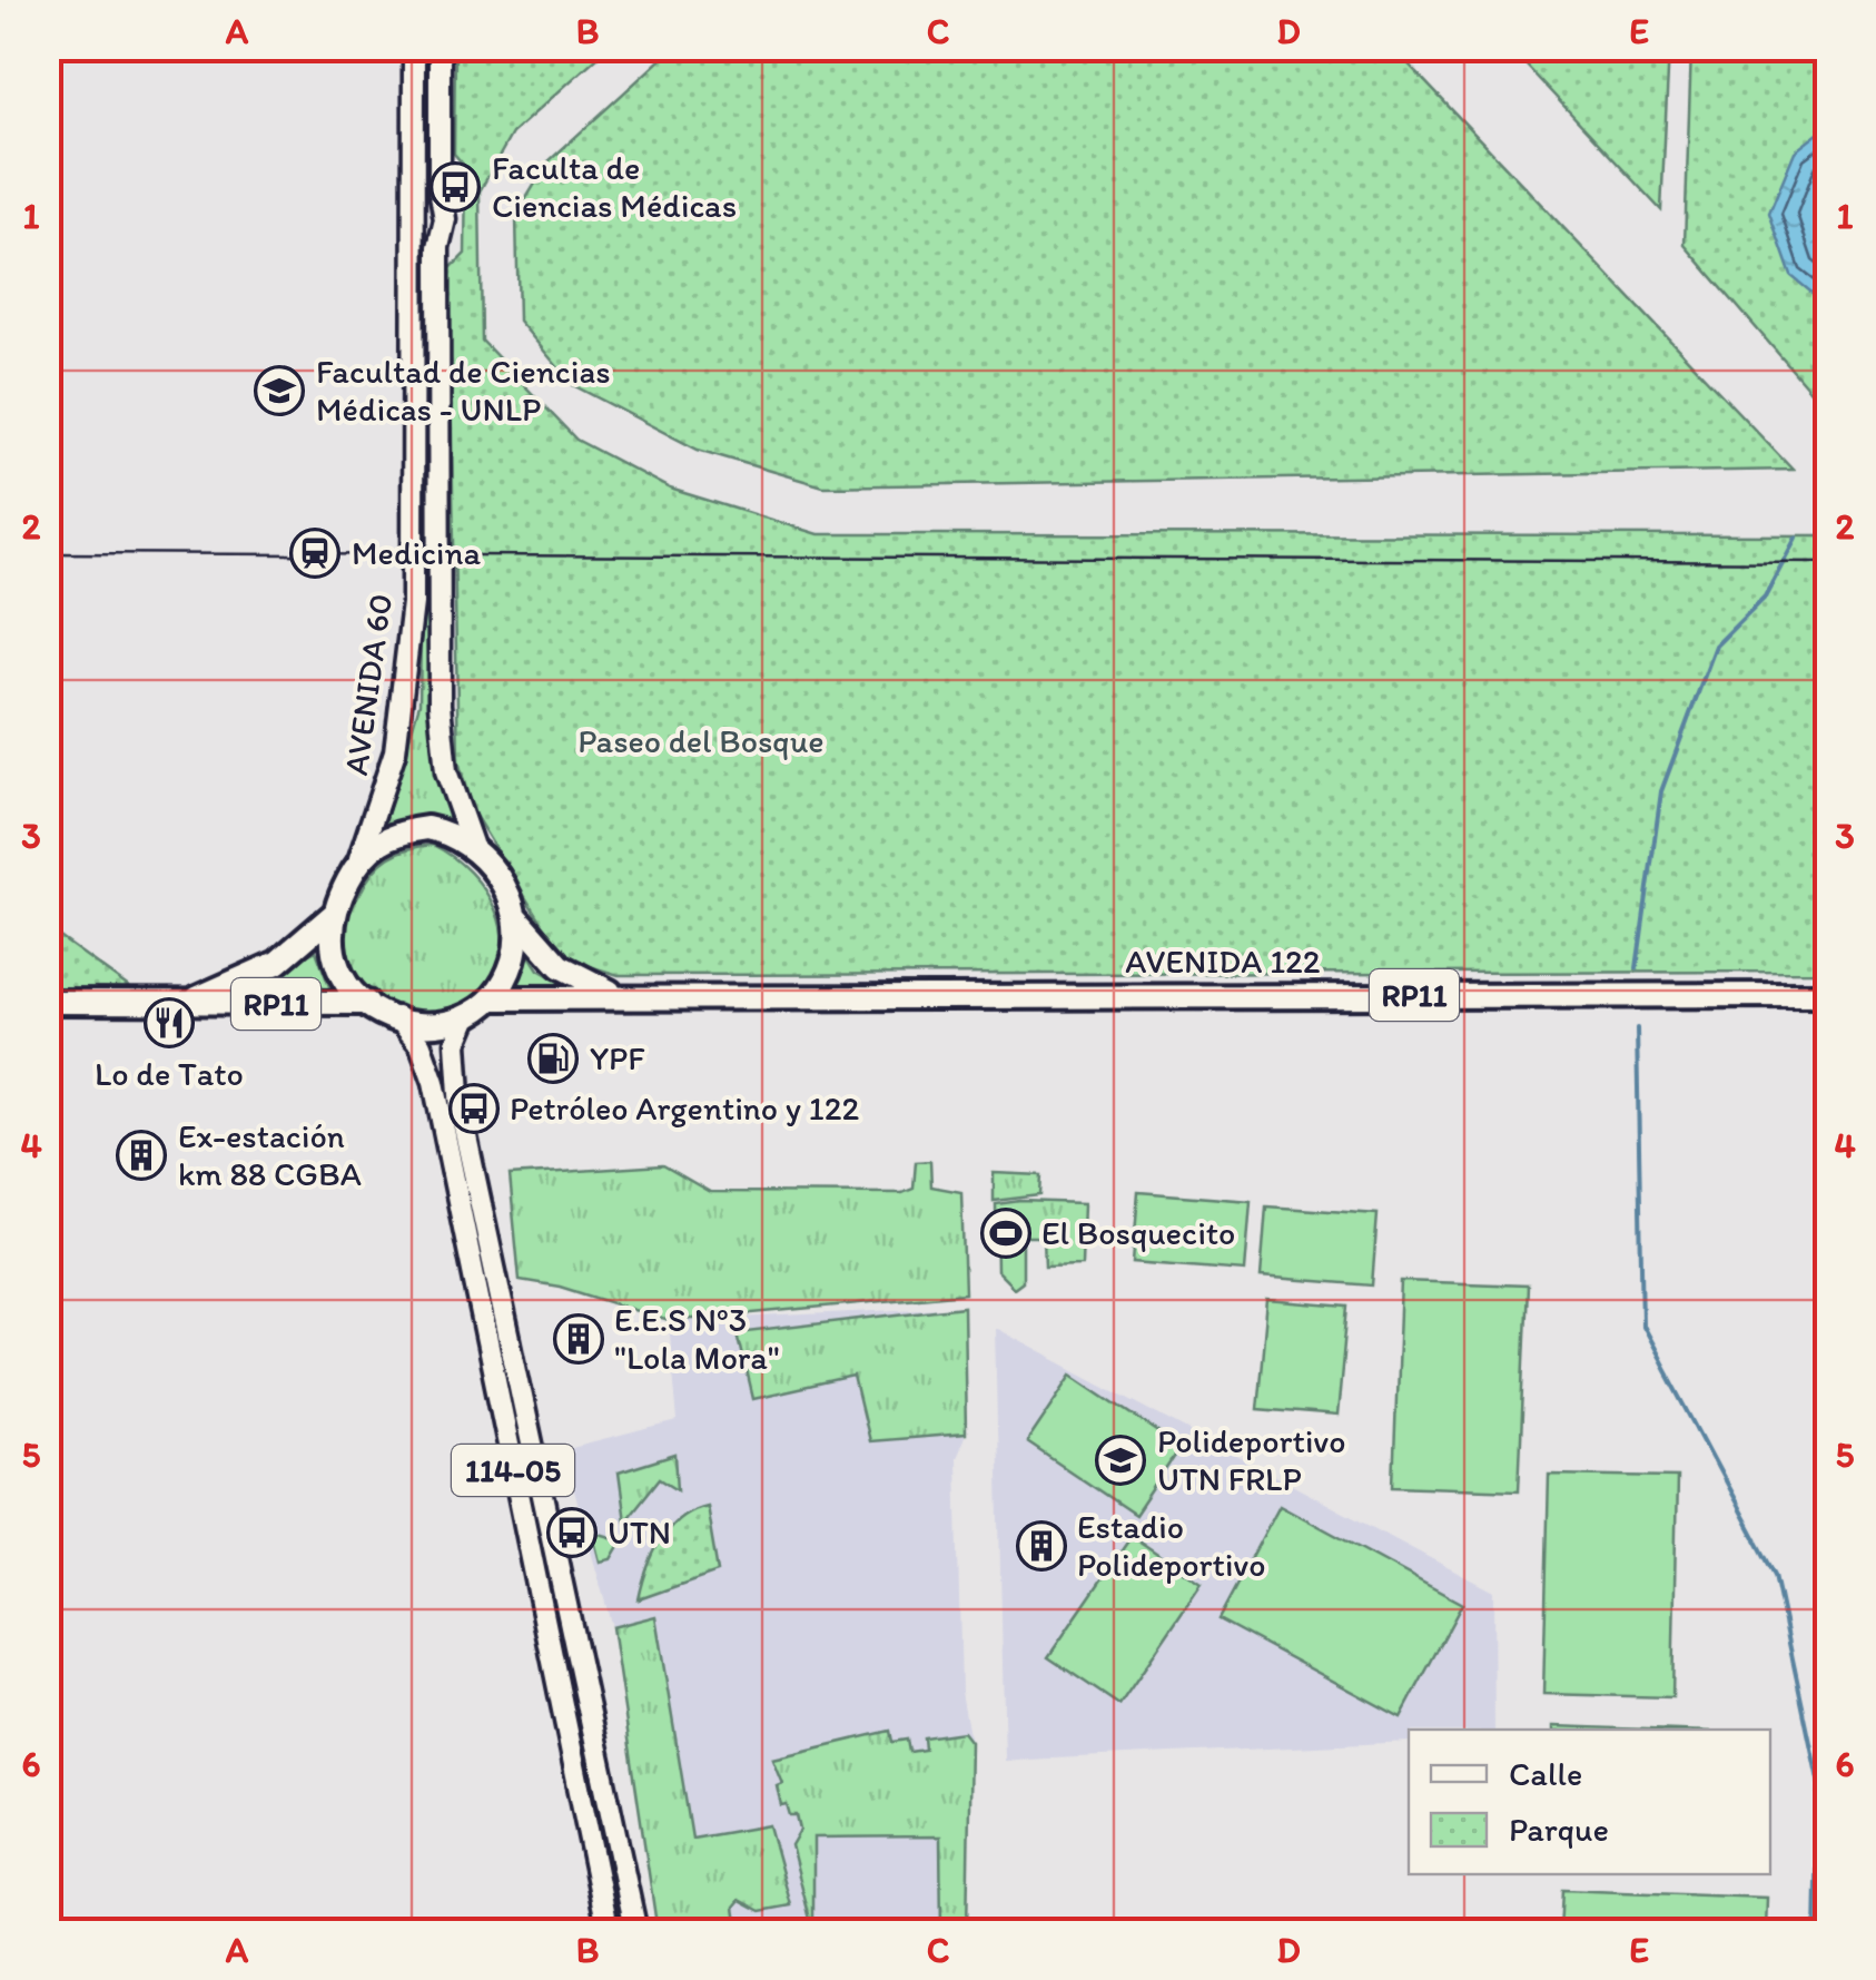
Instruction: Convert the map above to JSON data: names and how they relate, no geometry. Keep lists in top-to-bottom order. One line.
{"streets":{"highway":["AVENIDA 122","RP11"],"main road":["AVENIDA 60","114-05"]},"crossings":[["AVENIDA 60","AVENIDA 122"],["AVENIDA 60","RP11"],["AVENIDA 60","114-05"],["AVENIDA 122","RP11"],["AVENIDA 122","114-05"],["RP11","114-05"]],"parks":["Paseo del Bosque"],"places":{"bus stop":["Faculta de Ciencias Médicas","Petróleo Argentino y 122","UTN"],"school or university":["Facultad de Ciencias Médicas - UNLP","Polideportivo UTN FRLP"],"station":["Medicina"],"restaurant":["Lo de Tato"],"fuel station":["YPF"],"building":["Ex-estación km 88 CGBA","E.E.S Nº3 \"Lola Mora\"","Estadio Polideportivo"],"sports":["El Bosquecito"]},"legend":["Calle","Parque"],"grid":{"columns":["A","B","C","D","E"],"rows":["1","2","3","4","5","6"]}}
